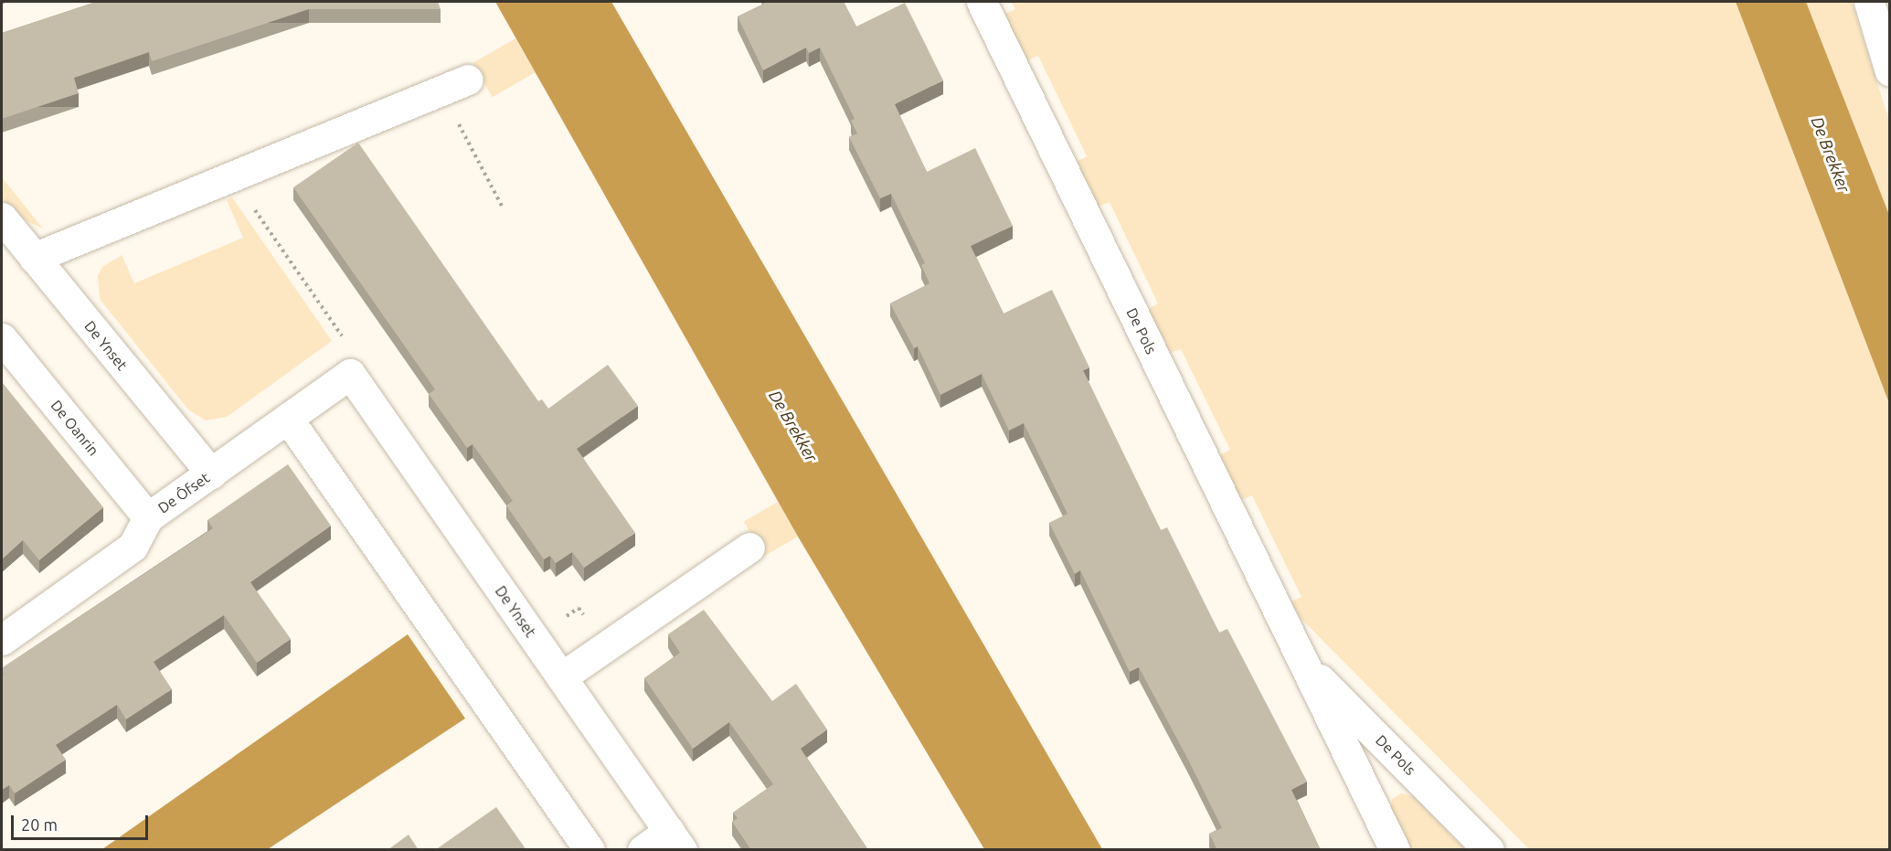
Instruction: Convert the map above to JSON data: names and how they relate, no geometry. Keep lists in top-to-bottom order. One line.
{"streets":{"street":["De Pols","De Ynset","De Oanrin","De Ôfset"]},"crossings":[["De Ynset","De Ôfset"],["De Oanrin","De Ôfset"]],"water":["De Brekker"],"scale_bar":"20 m"}
